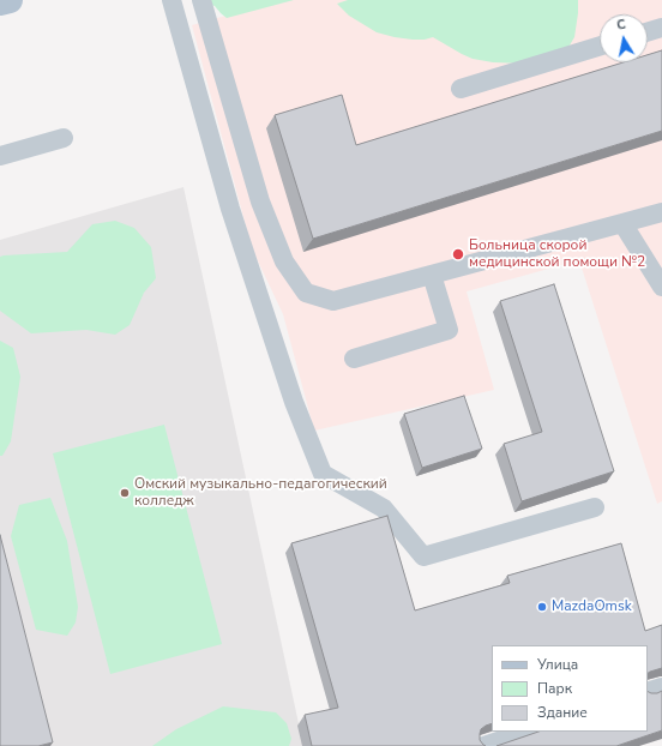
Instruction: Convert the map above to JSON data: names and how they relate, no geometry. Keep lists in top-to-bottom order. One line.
{"places":["Больница скорой медицинской помощи №2","Омский музыкально-педагогический колледж","MazdaOmsk"],"legend":["Улица","Парк","Здание"],"north":"top"}
